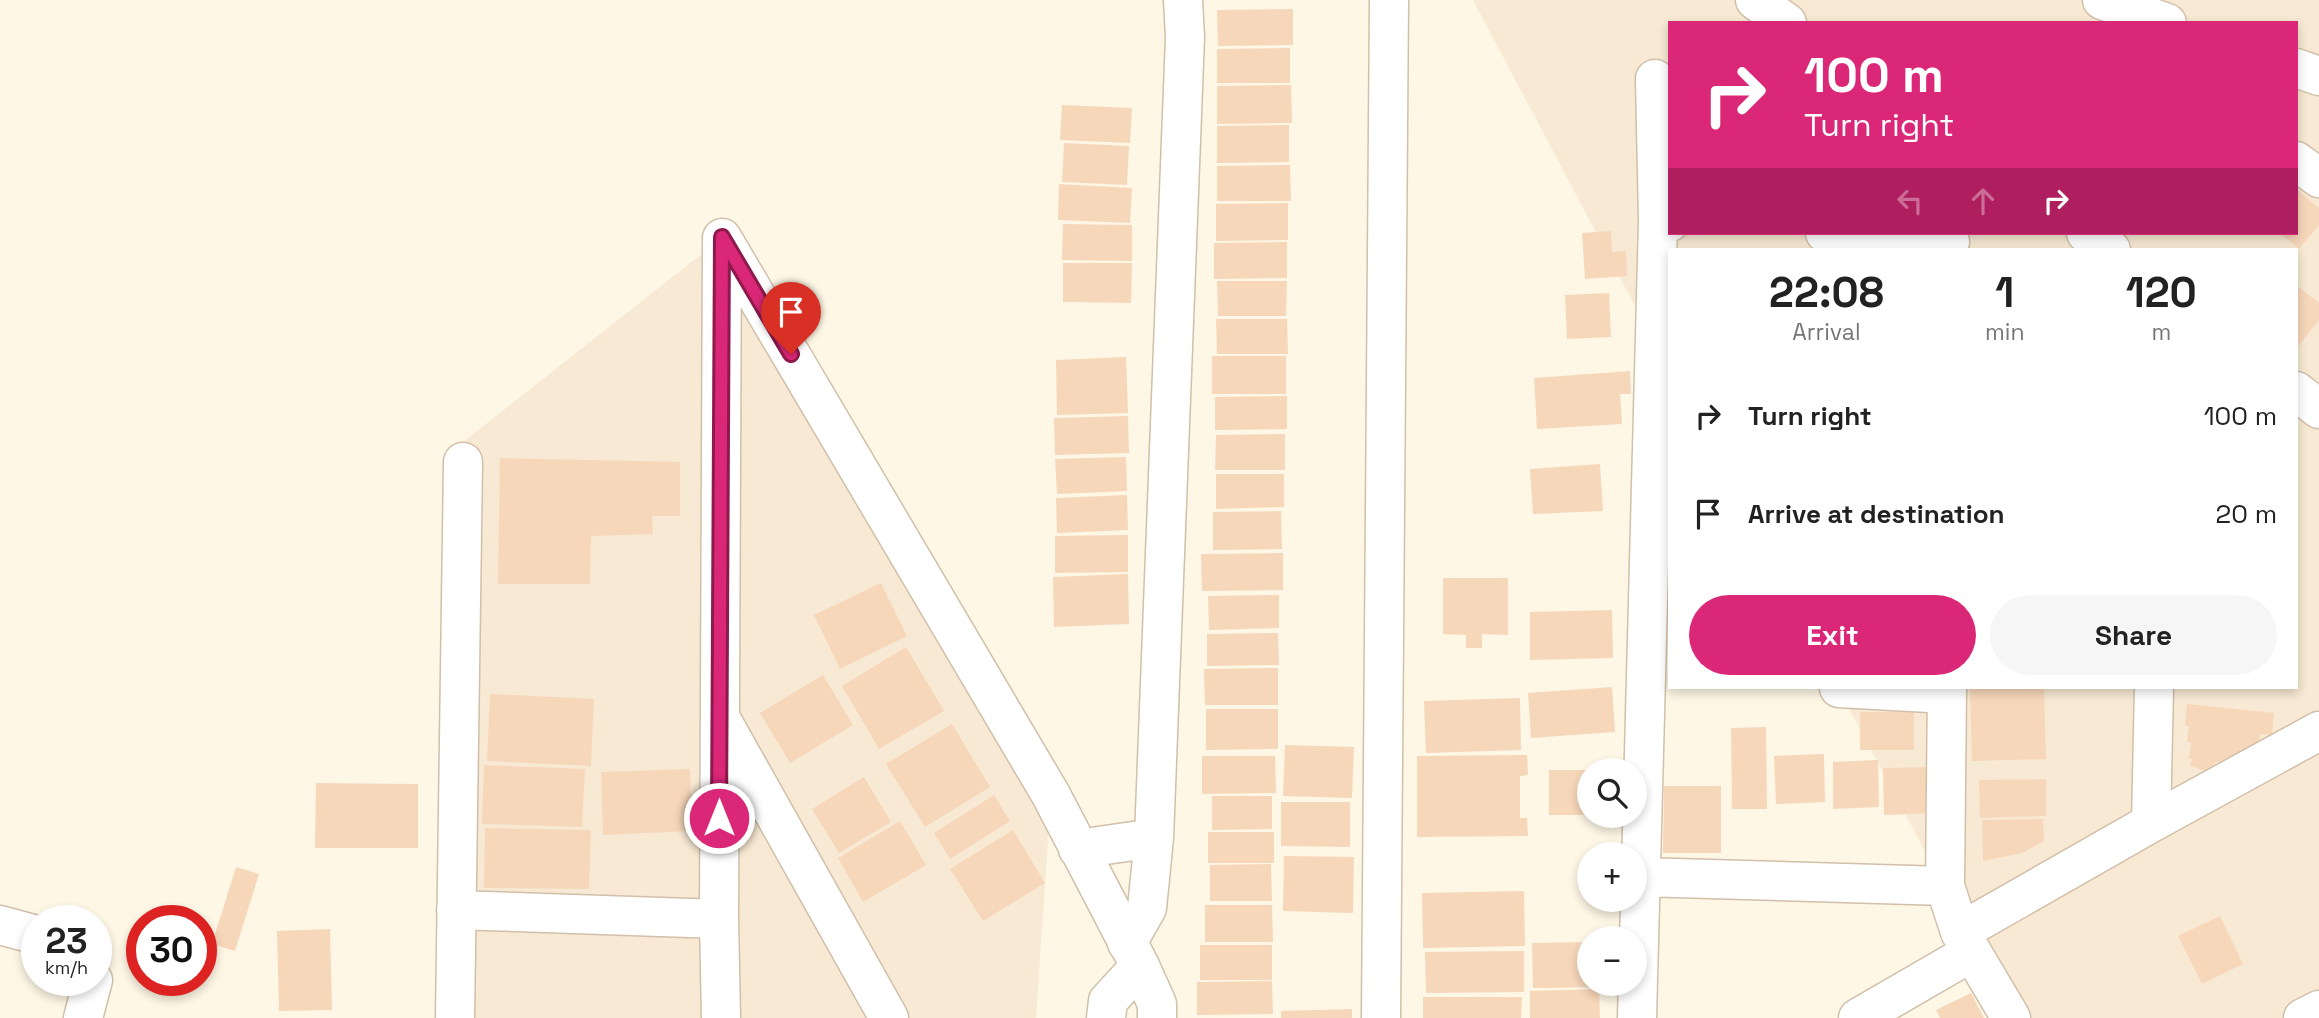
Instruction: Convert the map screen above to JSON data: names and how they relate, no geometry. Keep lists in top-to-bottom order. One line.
{"page":{"turn":["100 m","Turn right"],"eta":["22:08","Arrival","1","min","120","m"],"list":[{"name":"Turn right","value":"100 m"},{"name":"Arrive at destination","value":"20 m"}],"buttons":["Exit","Share"],"map_buttons":["+","−"],"speed":"23 km/h","limit":"30"}}
